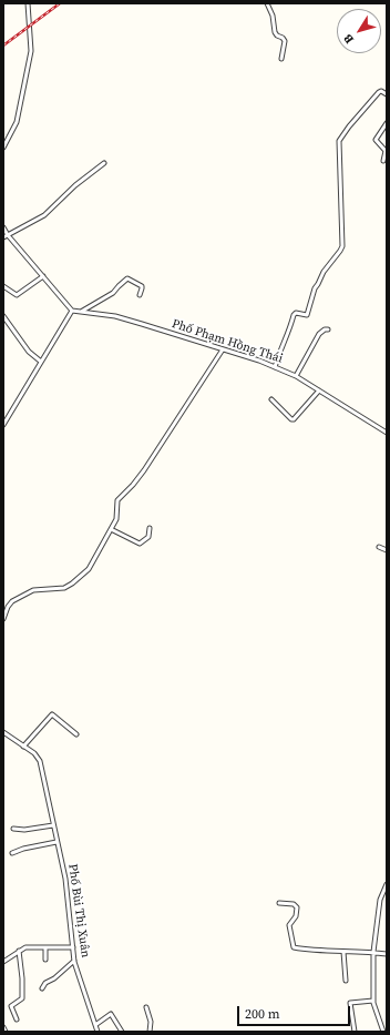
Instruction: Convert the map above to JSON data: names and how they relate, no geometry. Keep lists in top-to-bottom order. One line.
{"streets":{"street":["Phố Phạm Hồng Thái","Phố Bùi Thị Xuân"]},"scale_bar":"200 m","north":"bottom left"}
